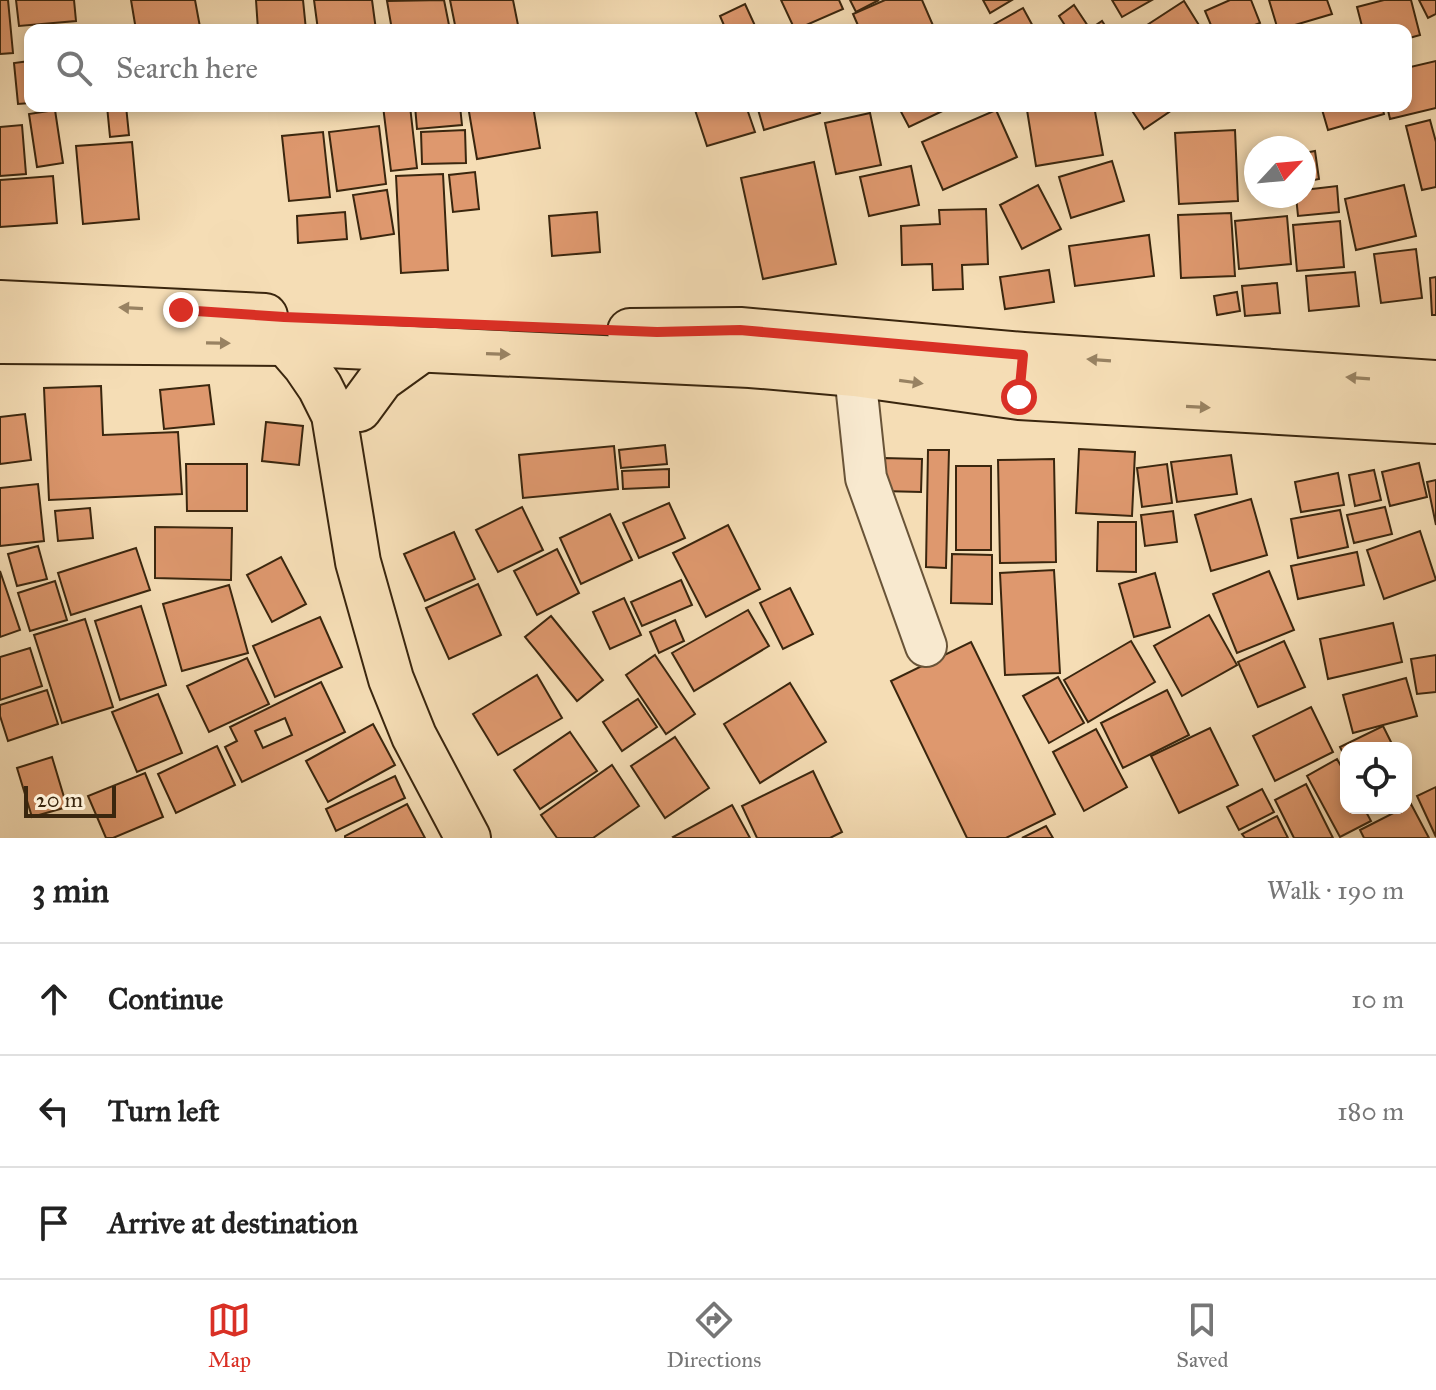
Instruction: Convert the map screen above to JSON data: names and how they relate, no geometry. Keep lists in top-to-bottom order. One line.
{"scale_bar":"20 m","north":"top right","page":{"search":"Search here","scale":"20 m","heading":["3 min","Walk · 190 m"],"list":[["Continue","10 m"],["Turn left","180 m"],"Arrive at destination"],"nav":["Map","Directions","Saved"]}}
